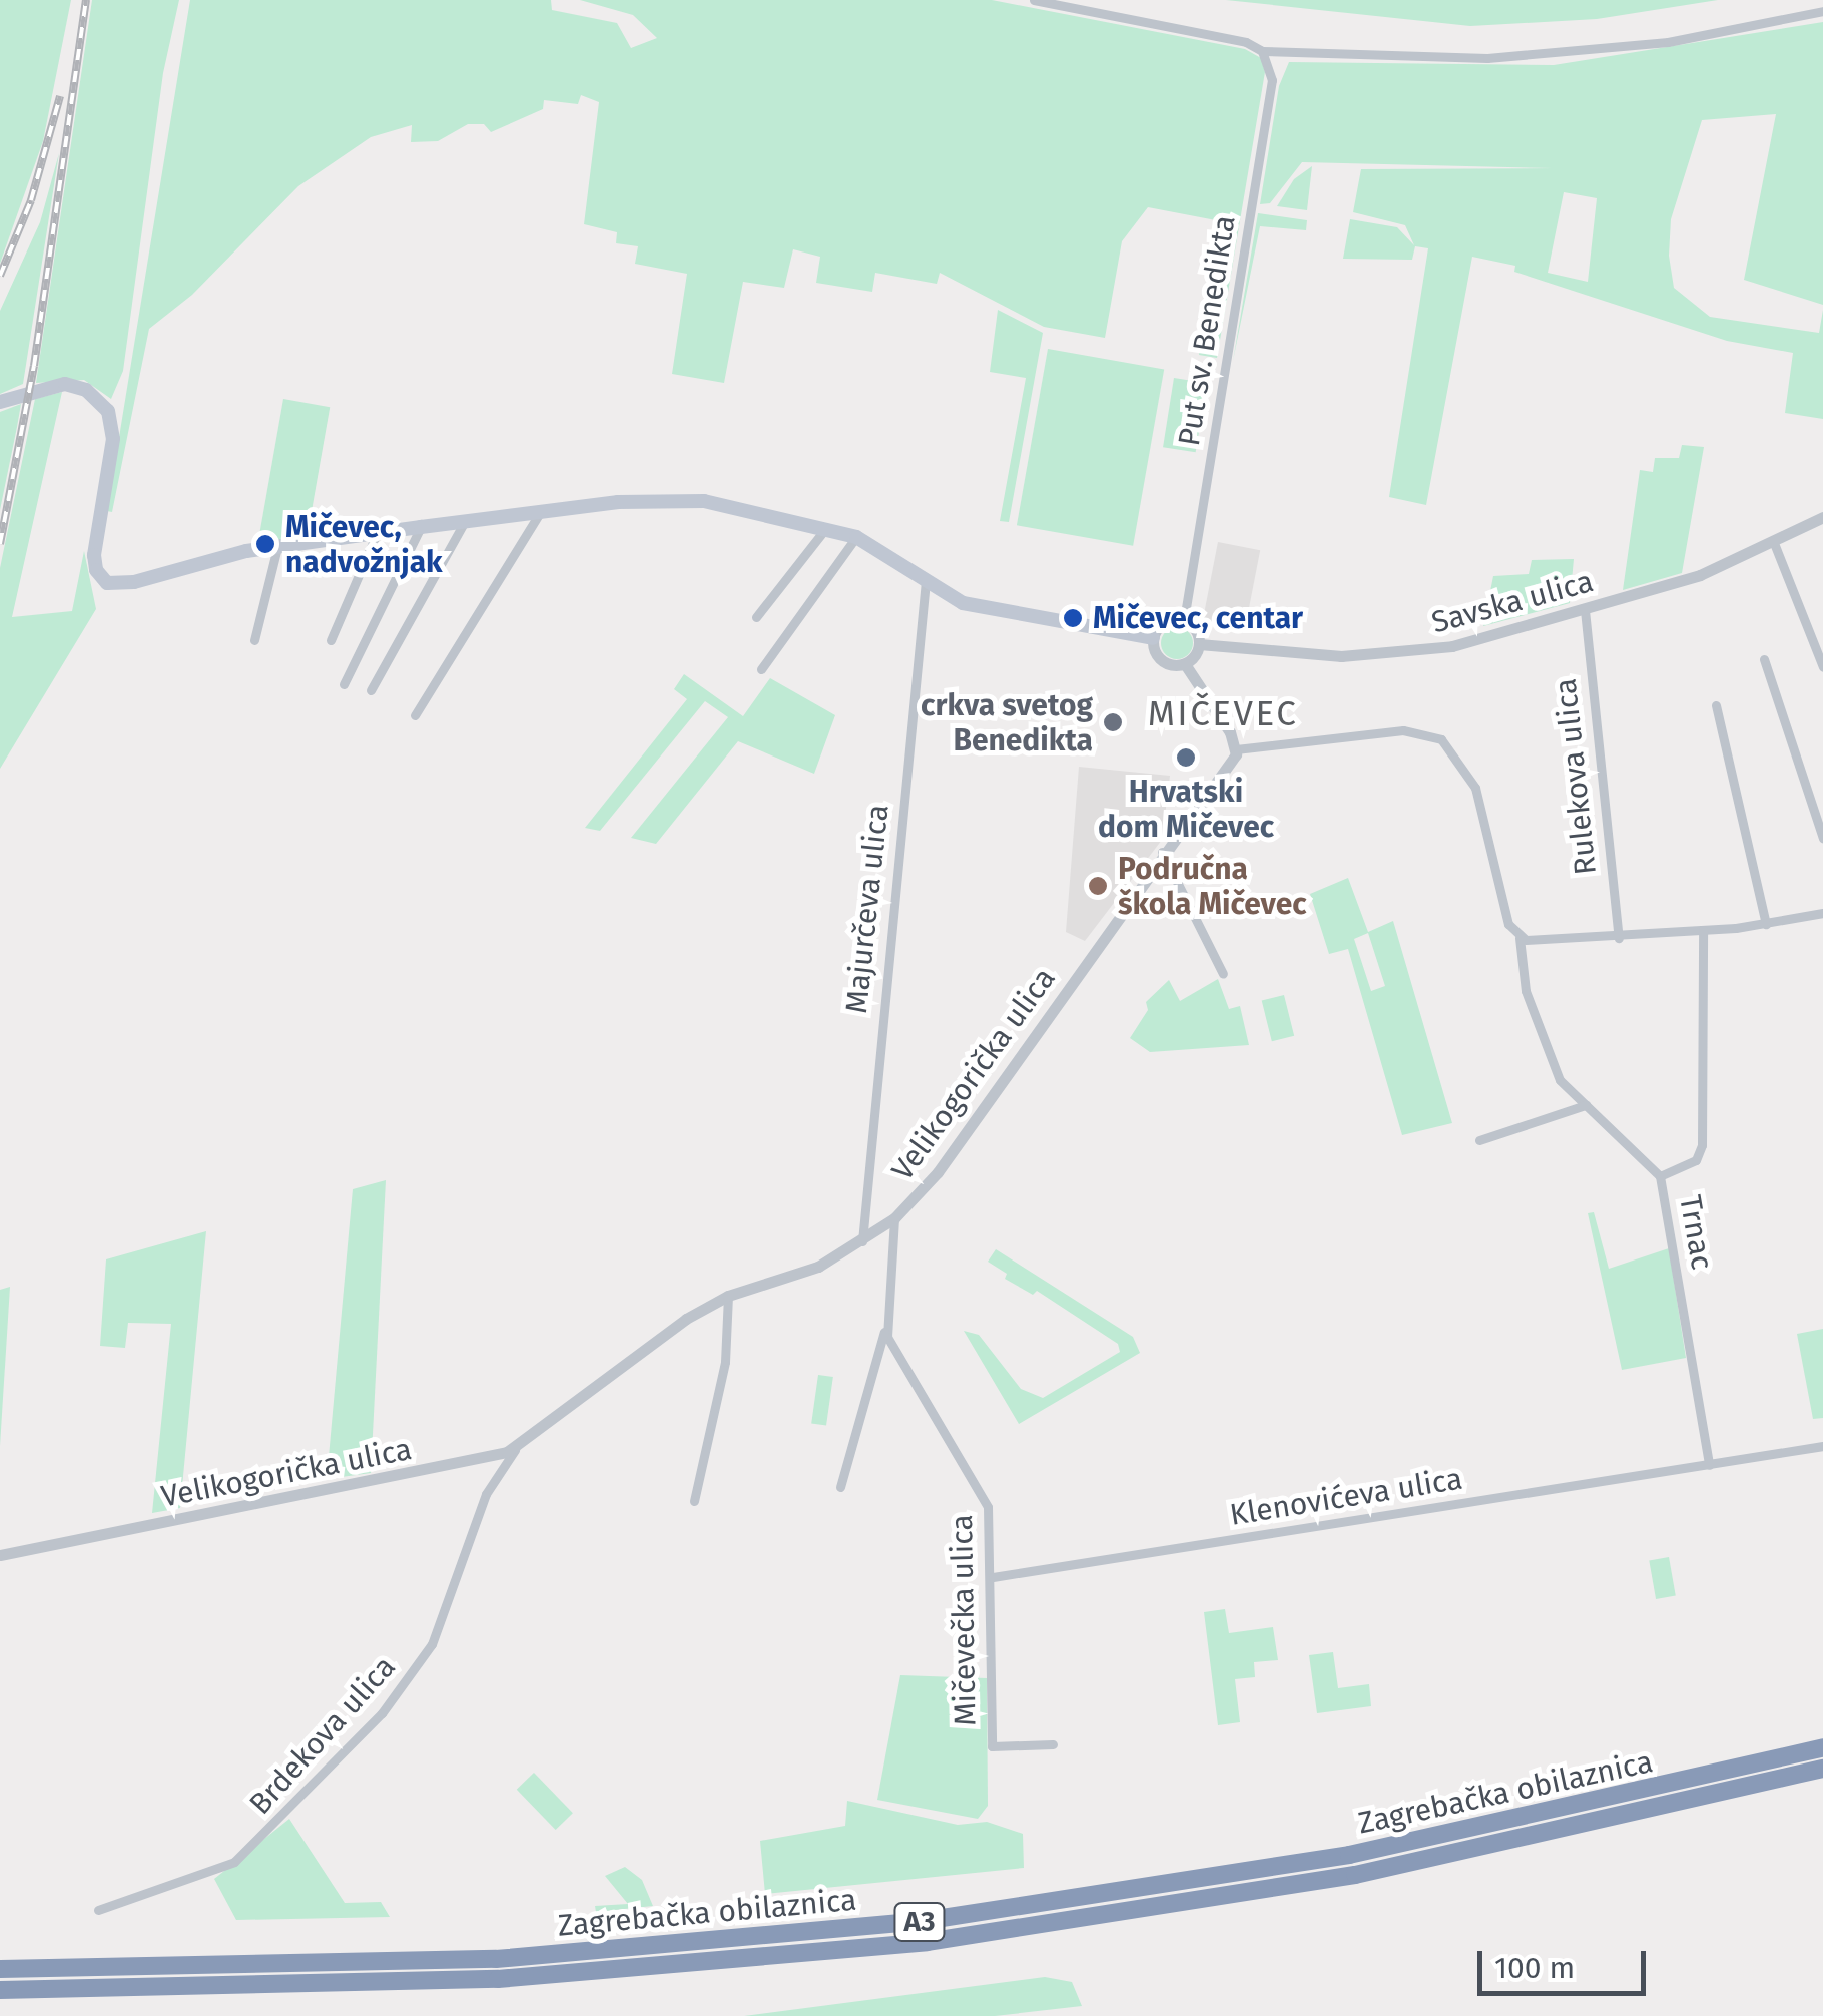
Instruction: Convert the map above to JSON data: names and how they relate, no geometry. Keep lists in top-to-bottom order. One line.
{"streets":{"highway":["Zagrebačka obilaznica","A3"],"street":["Put sv. Benedikta","Savska ulica","Rulekova ulica","Majurčeva ulica","Velikogorička ulica","Trnac","Klenovićeva ulica","Mičevečka ulica","Brdekova ulica"]},"crossings":[["Put sv. Benedikta","Savska ulica"],["Savska ulica","Rulekova ulica"],["Majurčeva ulica","Velikogorička ulica"],["Velikogorička ulica","Trnac"],["Velikogorička ulica","Brdekova ulica"],["Trnac","Klenovićeva ulica"],["Klenovićeva ulica","Mičevečka ulica"]],"districts":["MIČEVEC"],"places":["Mičevec, nadvožnjak","Mičevec, centar","crkva svetog Benedikta","Hrvatski dom Mičevec","Područna škola Mičevec"],"scale_bar":"100 m"}
